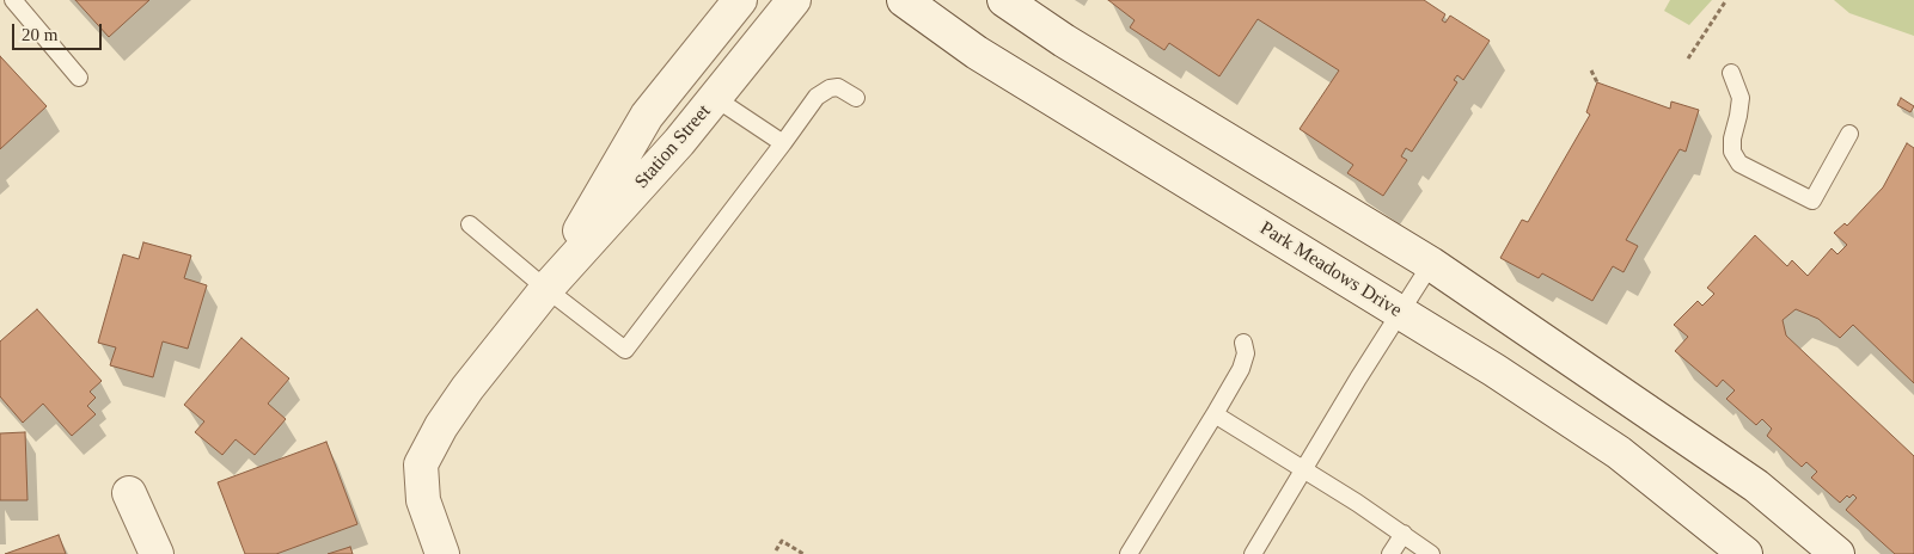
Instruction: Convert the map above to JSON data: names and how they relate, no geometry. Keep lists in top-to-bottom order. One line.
{"streets":{"main road":["Station Street","Park Meadows Drive"]},"scale_bar":"20 m"}
